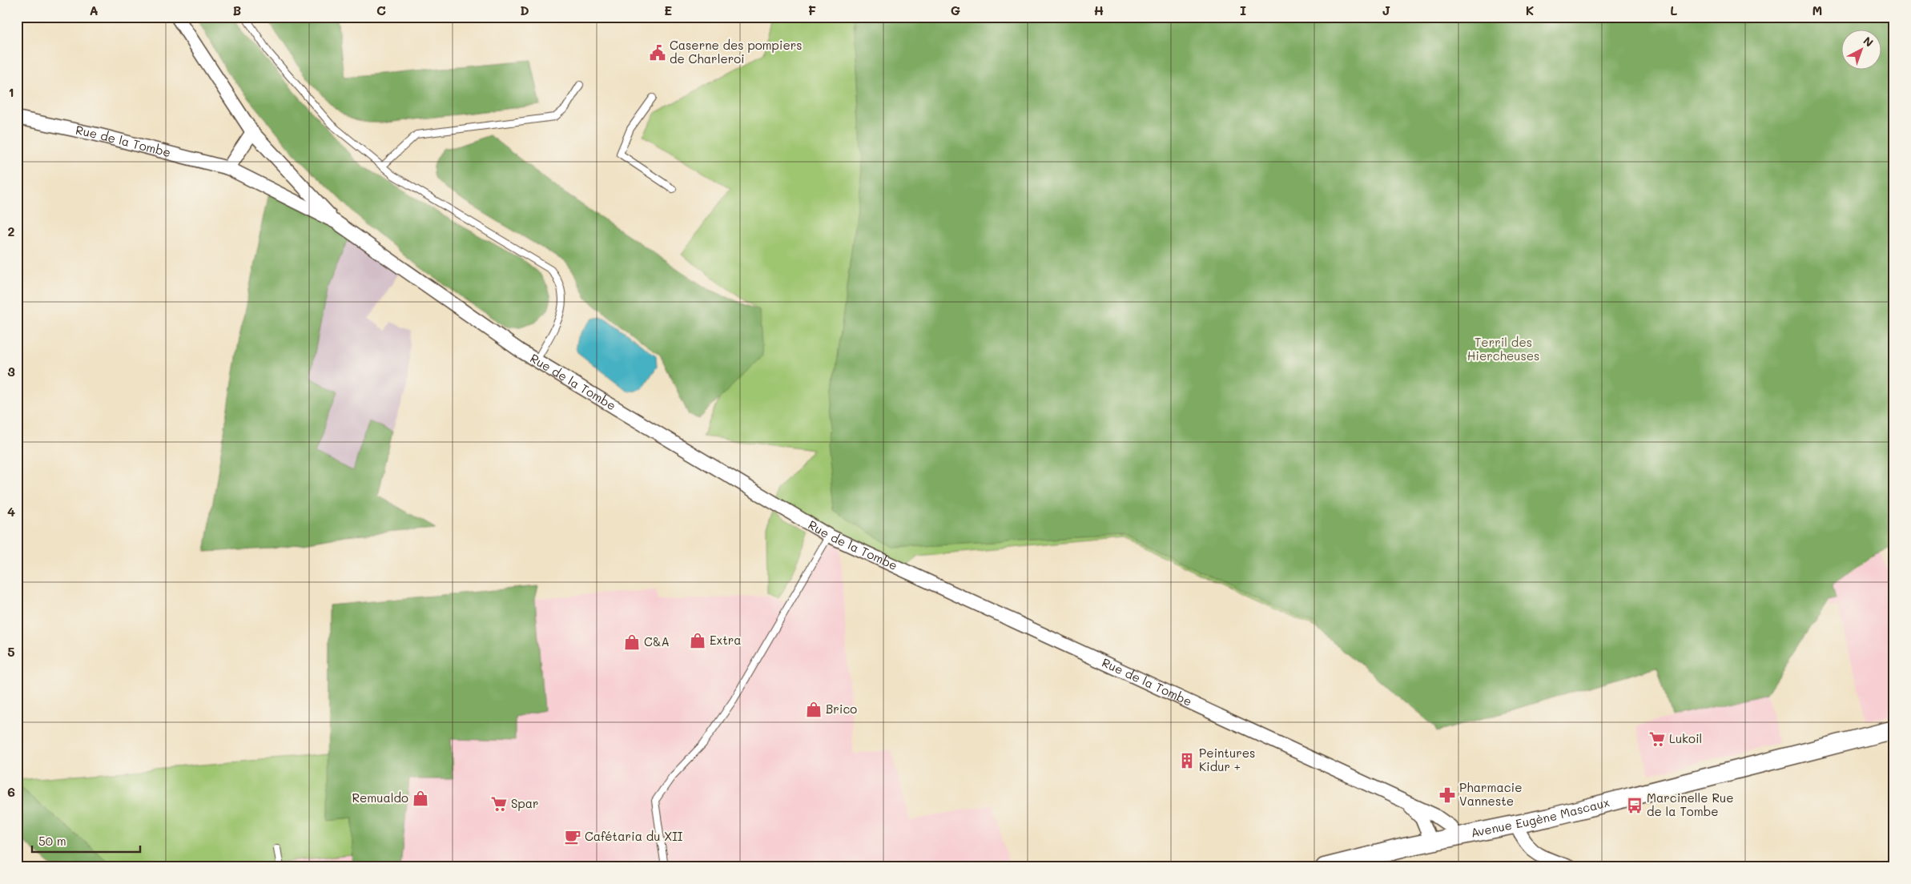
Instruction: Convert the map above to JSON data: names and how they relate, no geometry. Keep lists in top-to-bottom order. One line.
{"streets":{"main road":["Avenue Eugène Mascaux"],"street":["Rue de la Tombe"]},"crossings":[["Rue de la Tombe","Avenue Eugène Mascaux"]],"parks":["Terril des Hiercheuses"],"places":{"public building":["Caserne des pompiers de Charleroi"],"shop":["Extra","C&A","Brico","Remualdo"],"supermarket":["Lukoil","Spar"],"building":["Peintures Kidur +"],"pharmacy":["Pharmacie Vanneste"],"bus stop":["Marcinelle Rue de la Tombe"],"cafe":["Cafétaria du XII"]},"scale_bar":"50 m","north":"top right","grid":{"columns":["A","B","C","D","E","F","G","H","I","J","K","L","M"],"rows":["1","2","3","4","5","6"]}}
